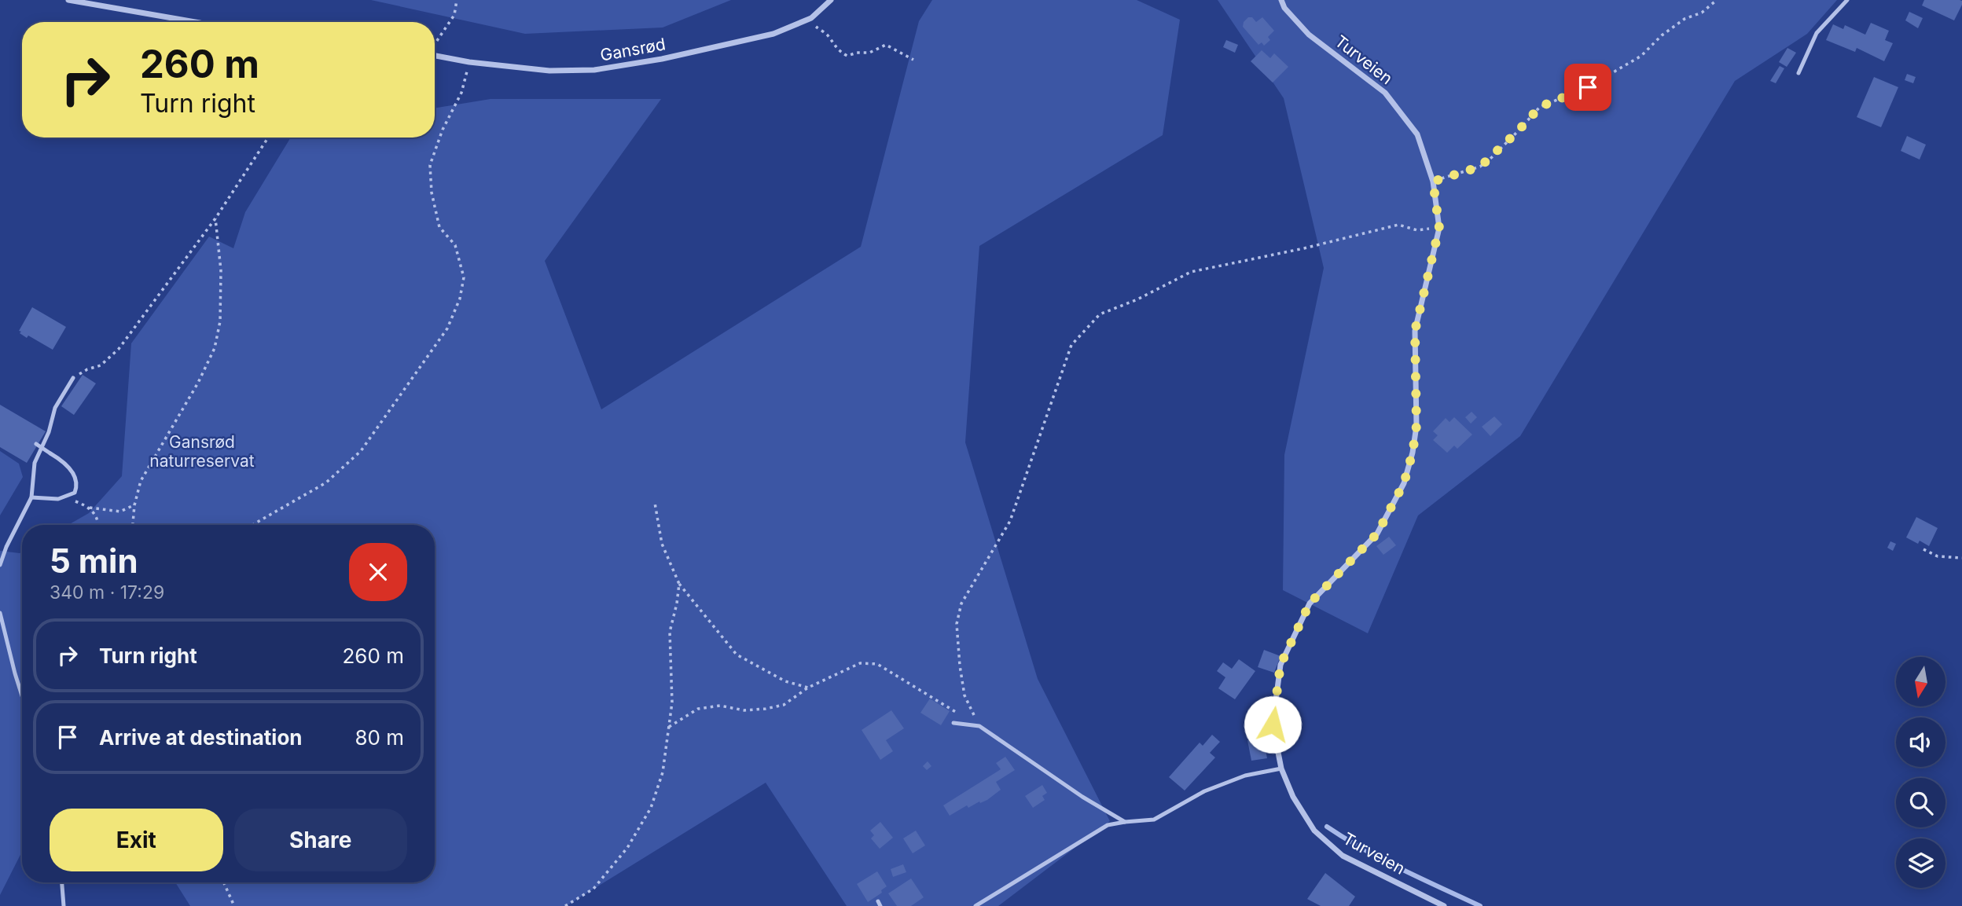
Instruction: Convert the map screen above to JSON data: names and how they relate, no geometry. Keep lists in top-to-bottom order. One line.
{"streets":{"street":["Gansrød","Turveien"]},"parks":["Gansrød naturreservat"],"north":"bottom","page":{"turn":["260 m","Turn right"],"heading":["5 min","340 m · 17:29"],"list":[{"name":"Turn right","value":"260 m"},{"name":"Arrive at destination","value":"80 m"}],"buttons":["Exit","Share"]}}
